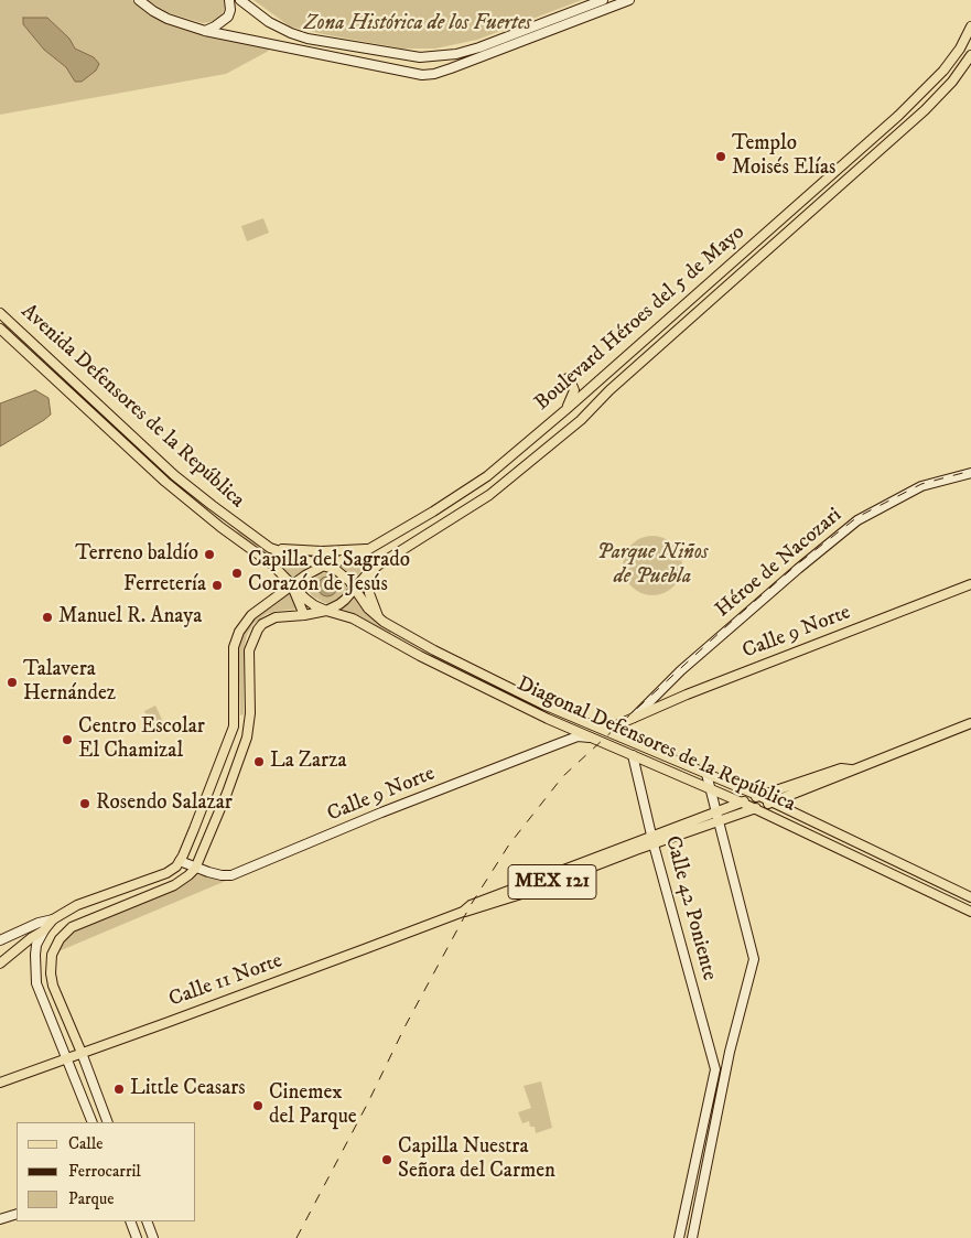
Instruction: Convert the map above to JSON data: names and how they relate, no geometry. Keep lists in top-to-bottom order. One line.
{"streets":{"main road":["Boulevard Héroes del 5 de Mayo","Avenida Defensores de la República","Héroe de Nacozari","Calle 9 Norte","Diagonal Defensores de la República","MEX 121","Calle 42 Poniente","Calle 11 Norte"]},"crossings":[["Boulevard Héroes del 5 de Mayo","Avenida Defensores de la República"],["Boulevard Héroes del 5 de Mayo","Calle 9 Norte"],["Boulevard Héroes del 5 de Mayo","Diagonal Defensores de la República"],["Avenida Defensores de la República","Diagonal Defensores de la República"],["Héroe de Nacozari","Calle 9 Norte"],["Calle 9 Norte","Diagonal Defensores de la República"],["Diagonal Defensores de la República","Calle 42 Poniente"],["Diagonal Defensores de la República","Calle 11 Norte"],["Calle 42 Poniente","Calle 11 Norte"]],"parks":["Zona Histórica de los Fuertes","Parque Niños de Puebla"],"places":["Templo Moisés Elías","Terreno baldío","Capilla del Sagrado Corazón de Jesús","Ferretería","Manuel R. Anaya","Talavera Hernández","Centro Escolar El Chamizal","La Zarza","Rosendo Salazar","Little Ceasars","Cinemex del Parque","Capilla Nuestra Señora del Carmen"],"legend":["Calle","Ferrocarril","Parque"]}
